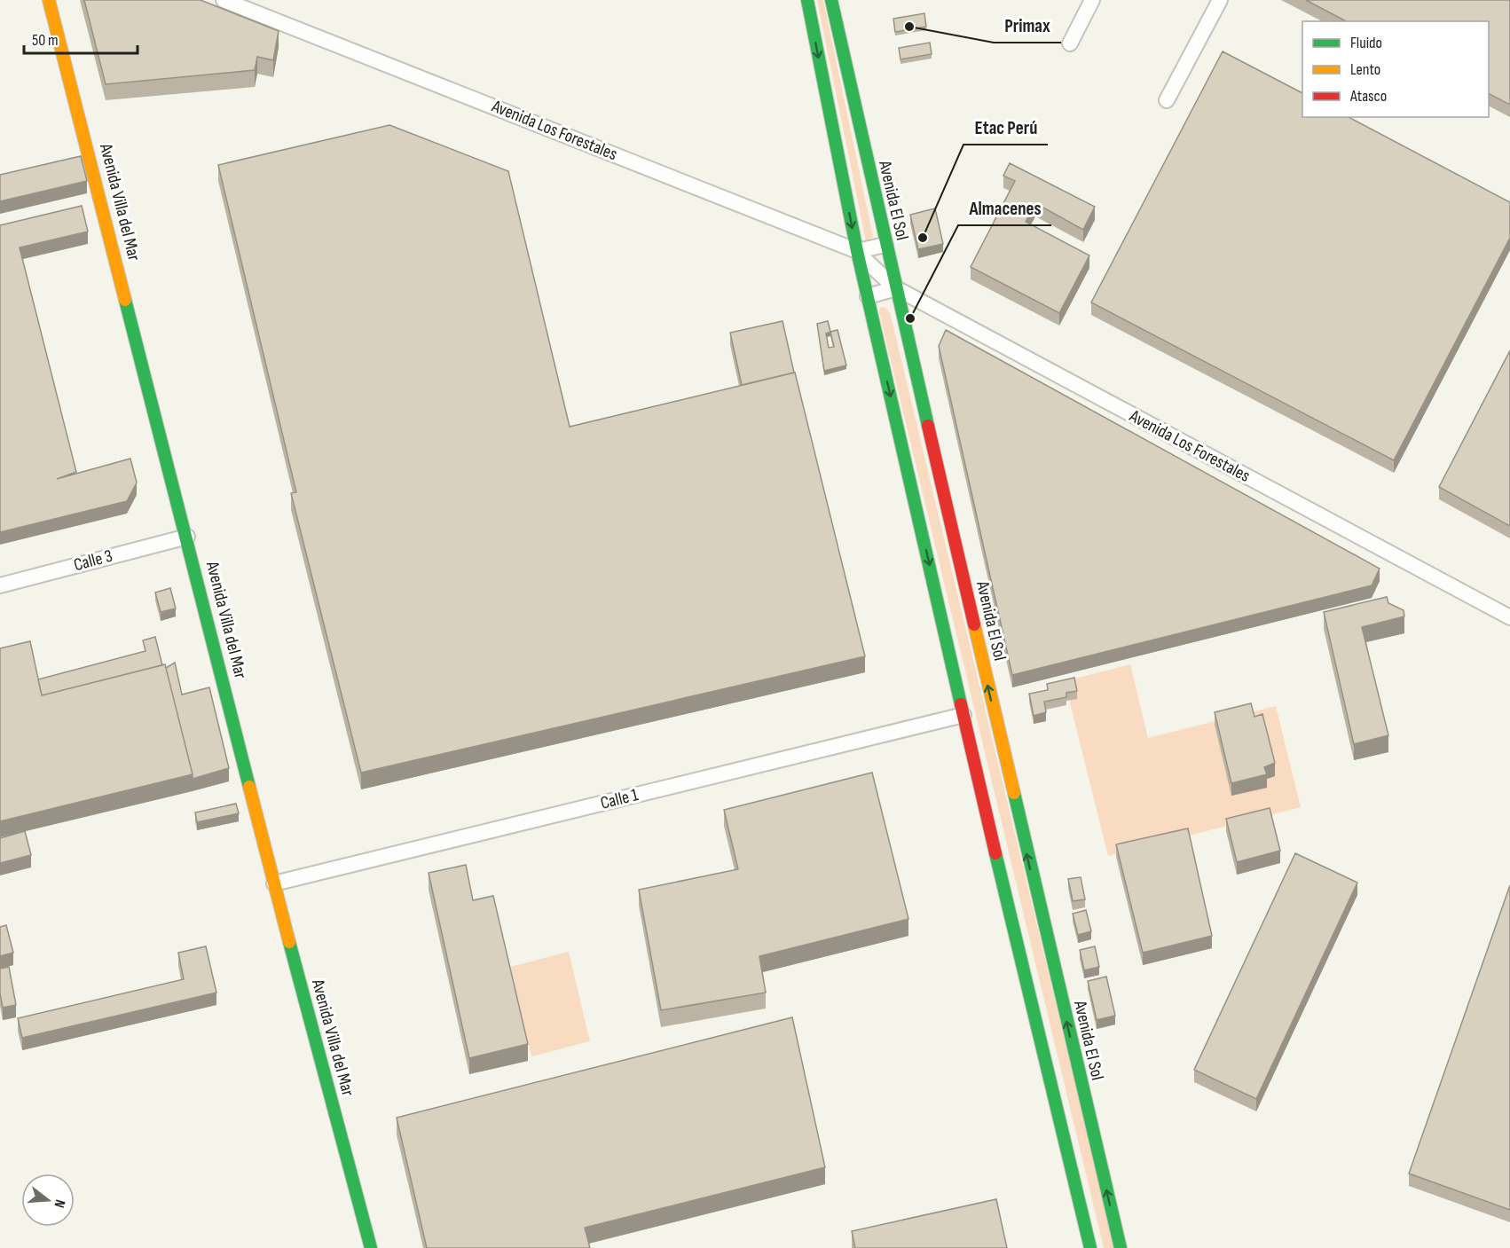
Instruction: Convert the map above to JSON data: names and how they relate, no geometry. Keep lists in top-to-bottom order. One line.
{"streets":{"main road":["Avenida El Sol","Avenida Villa del Mar"],"street":["Avenida Los Forestales","Calle 3","Calle 1"]},"crossings":[["Avenida Los Forestales","Avenida El Sol"],["Avenida Villa del Mar","Calle 3"],["Avenida Villa del Mar","Calle 1"]],"places":["Primax","Etac Perú","Almacenes"],"legend":["Fluido","Lento","Atasco"],"scale_bar":"50 m","north":"right"}
